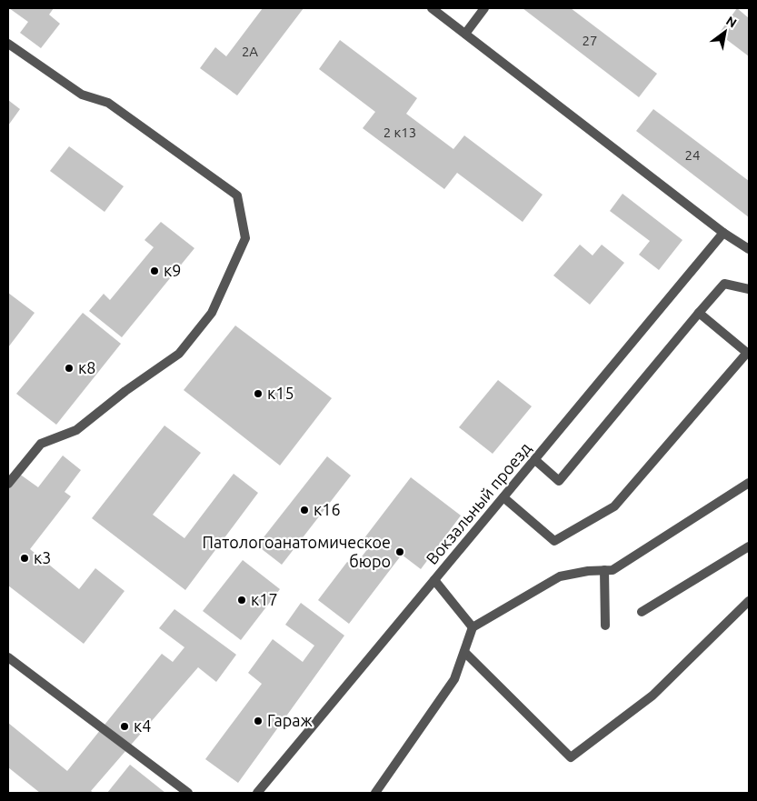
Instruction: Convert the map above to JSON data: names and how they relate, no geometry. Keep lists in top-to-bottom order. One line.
{"streets":{"street":["Вокзальный проезд"]},"places":["к9","к8","к15","к16","Патологоанатомическое бюро","к3","к17","Гараж","к4"],"house_numbers":["27","2А","2 к13","24"],"north":"top right"}
